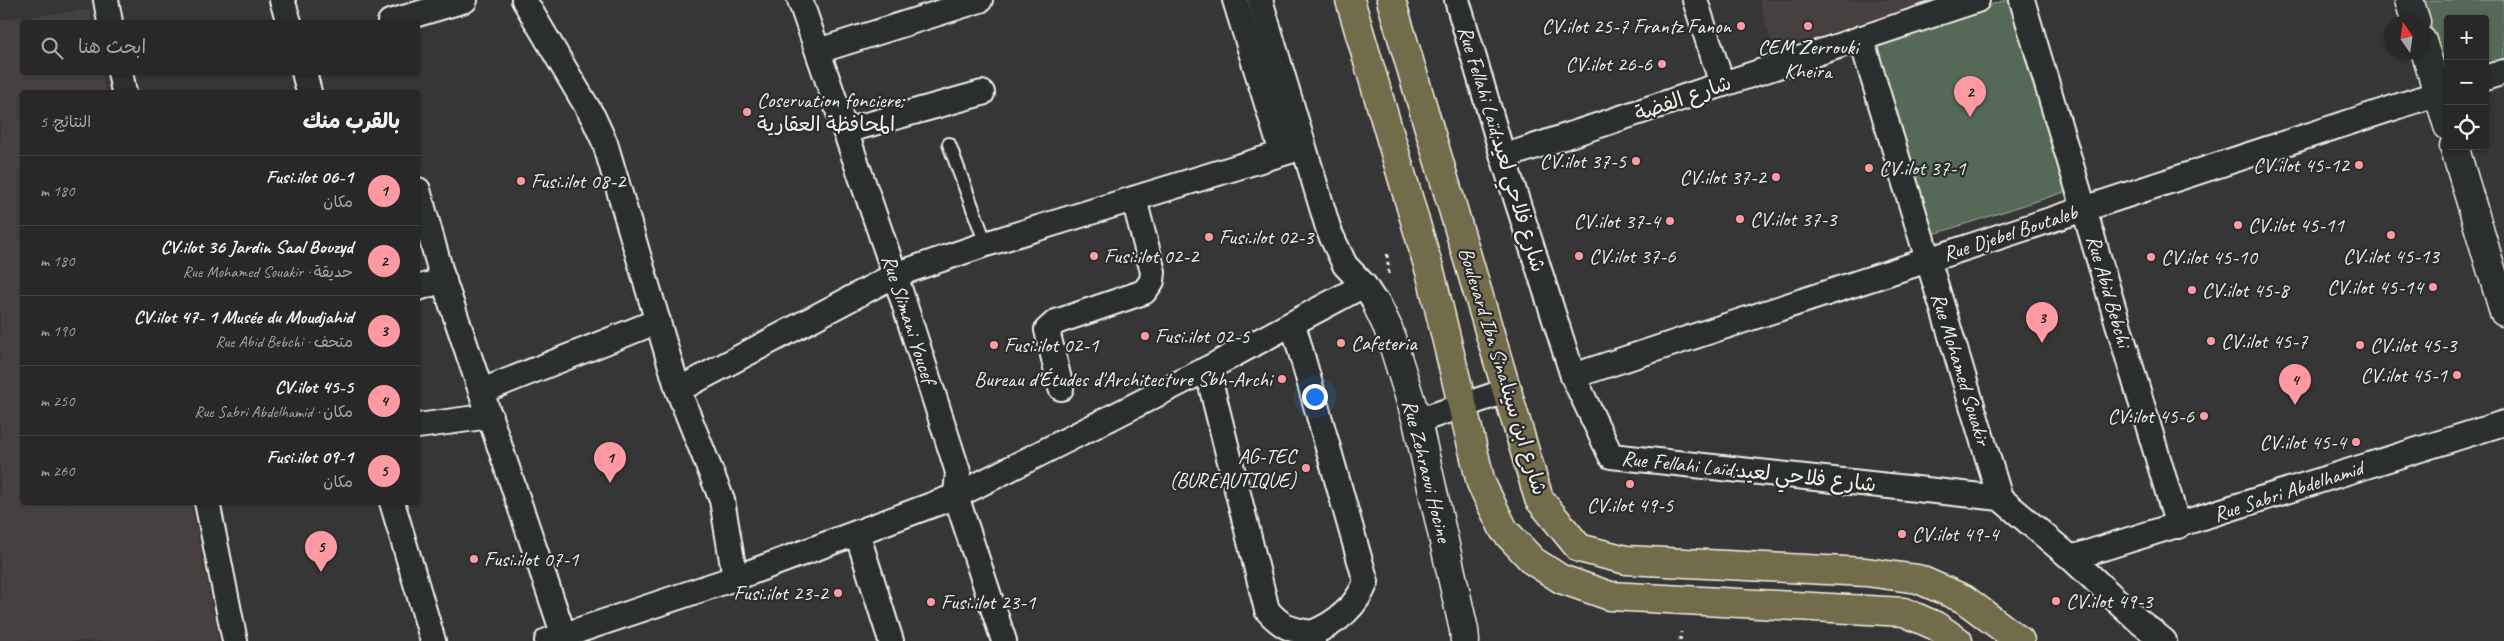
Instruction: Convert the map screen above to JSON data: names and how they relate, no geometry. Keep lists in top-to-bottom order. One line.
{"streets":{"main road":["Boulevard Ibn Sina:شارع ابن سينا"],"street":["شارع الفضة","Rue Fellahi Laïd;شارع فلاحي لعيد","Rue Djebel Boutaleb","Rue Abid Bebchi","Rue Slimani Youcef","Rue Mohamed Souakir","Rue Zehraoui Hocine","Rue Sabri Abdelhamid"]},"crossings":[["شارع الفضة","Rue Fellahi Laïd;شارع فلاحي لعيد"],["شارع الفضة","Rue Mohamed Souakir"],["Rue Fellahi Laïd;شارع فلاحي لعيد","Rue Djebel Boutaleb"],["Rue Fellahi Laïd;شارع فلاحي لعيد","Rue Mohamed Souakir"],["Rue Djebel Boutaleb","Rue Abid Bebchi"],["Rue Djebel Boutaleb","Rue Mohamed Souakir"],["Rue Abid Bebchi","Rue Sabri Abdelhamid"]],"places":["CV.ilot 25-7 Frantz Fanon","CEM Zerrouki Kheira","CV.ilot 26-6","Coservation fonciere; المحافظة العقارية","CV.ilot 37-5","CV.ilot 45-12","CV.ilot 37-1","CV.ilot 37-2","Fusi.ilot 08-2","CV.ilot 37-3","CV.ilot 37-4","CV.ilot 45-11","CV.ilot 45-13","Fusi.ilot 02-3","Fusi.ilot 02-2","CV.ilot 37-6","CV.ilot 45-10","CV.ilot 45-14","CV.ilot 45-8","Fusi.ilot 02-5","CV.ilot 45-7","Cafeteria","Fusi.ilot 02-1","CV.ilot 45-3","CV.ilot 45-1","Bureau d'Études d'Architecture Sbh-Archi","CV.ilot 45-6","CV.ilot 45-4","AG-TEC (BUREAUTIQUE)","CV.ilot 49-5","CV.ilot 49-4","Fusi.ilot 07-1","Fusi.ilot 23-2","CV.ilot 49-3","Fusi.ilot 23-1"],"north":"top","page":{"map_buttons":["+","−"],"search":"ابحث هنا","pins":["2","3","4","1","5"],"heading":["بالقرب منك","النتائج: 5"],"list":[{"mark":"1","name":"Fusi.ilot 06-1","note":"مكان","value":"180 m"},{"mark":"2","name":"CV.ilot 36 Jardin Saal Bouzyd","note":"حديقة · Rue Mohamed Souakir","value":"180 m"},{"mark":"3","name":"CV.ilot 47- 1 Musée du Moudjahid","note":"متحف · Rue Abid Bebchi","value":"190 m"},{"mark":"4","name":"CV.ilot 45-5","note":"مكان · Rue Sabri Abdelhamid","value":"250 m"},{"mark":"5","name":"Fusi.ilot 09-1","note":"مكان","value":"260 m"}]}}
